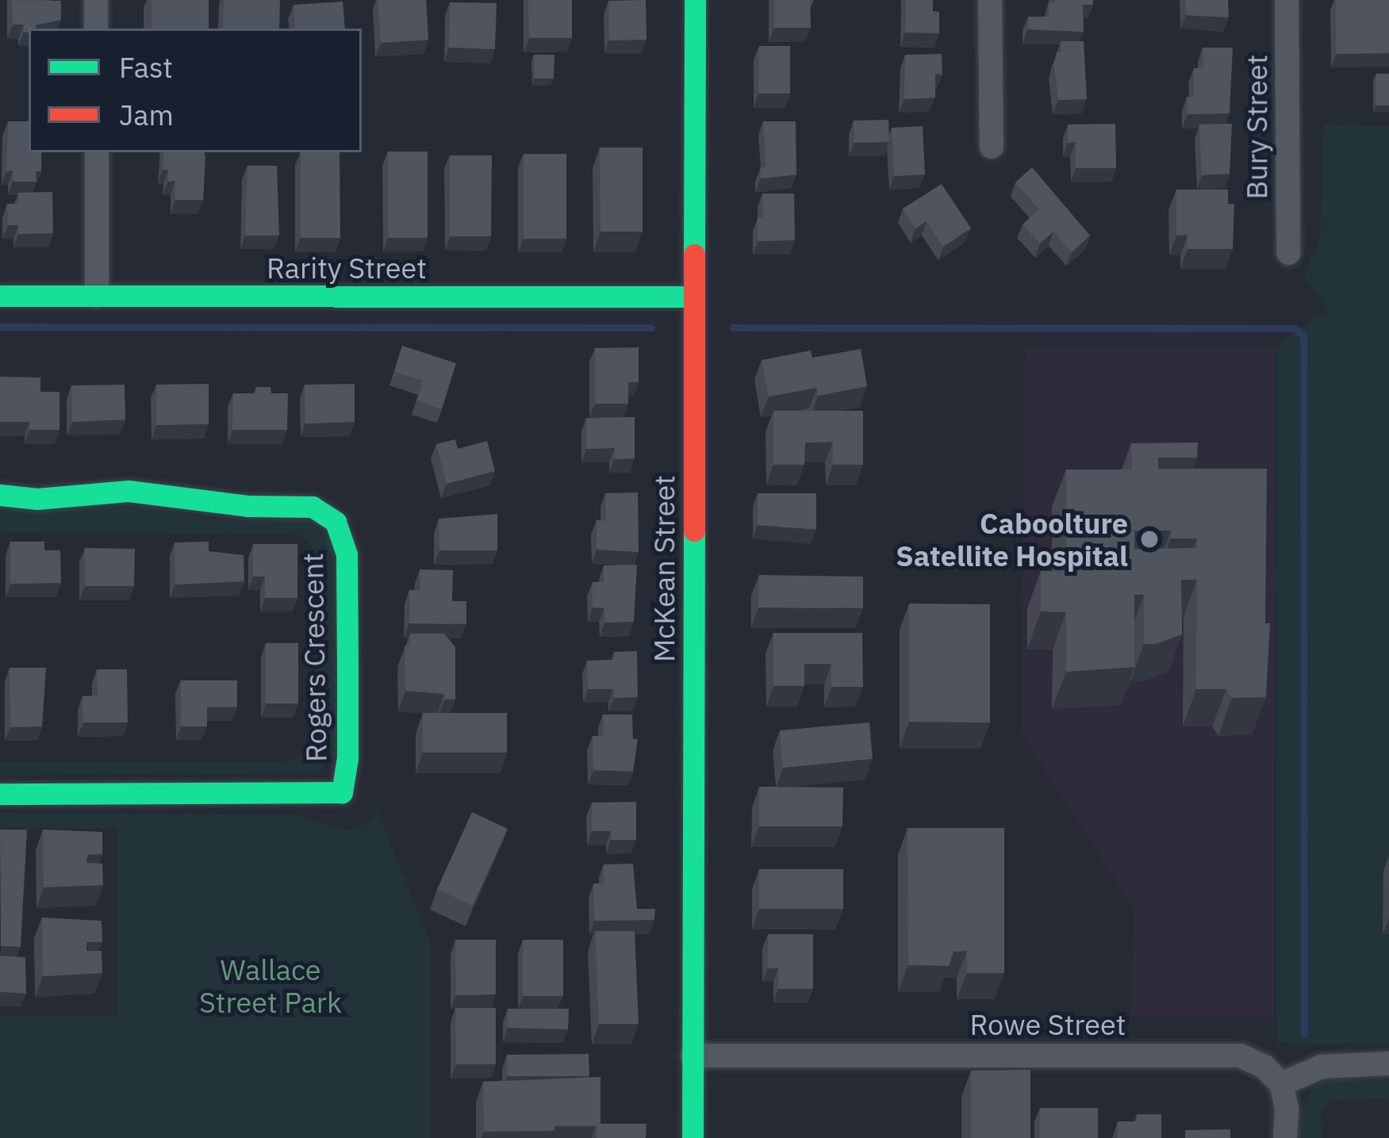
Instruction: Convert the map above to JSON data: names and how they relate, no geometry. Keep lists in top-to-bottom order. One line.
{"streets":{"street":["Bury Street","Rarity Street","McKean Street","Rogers Crescent","Rowe Street"]},"crossings":[["Rarity Street","McKean Street"],["McKean Street","Rowe Street"]],"parks":["Wallace Street Park"],"places":["Caboolture Satellite Hospital"],"legend":["Fast","Jam"]}
